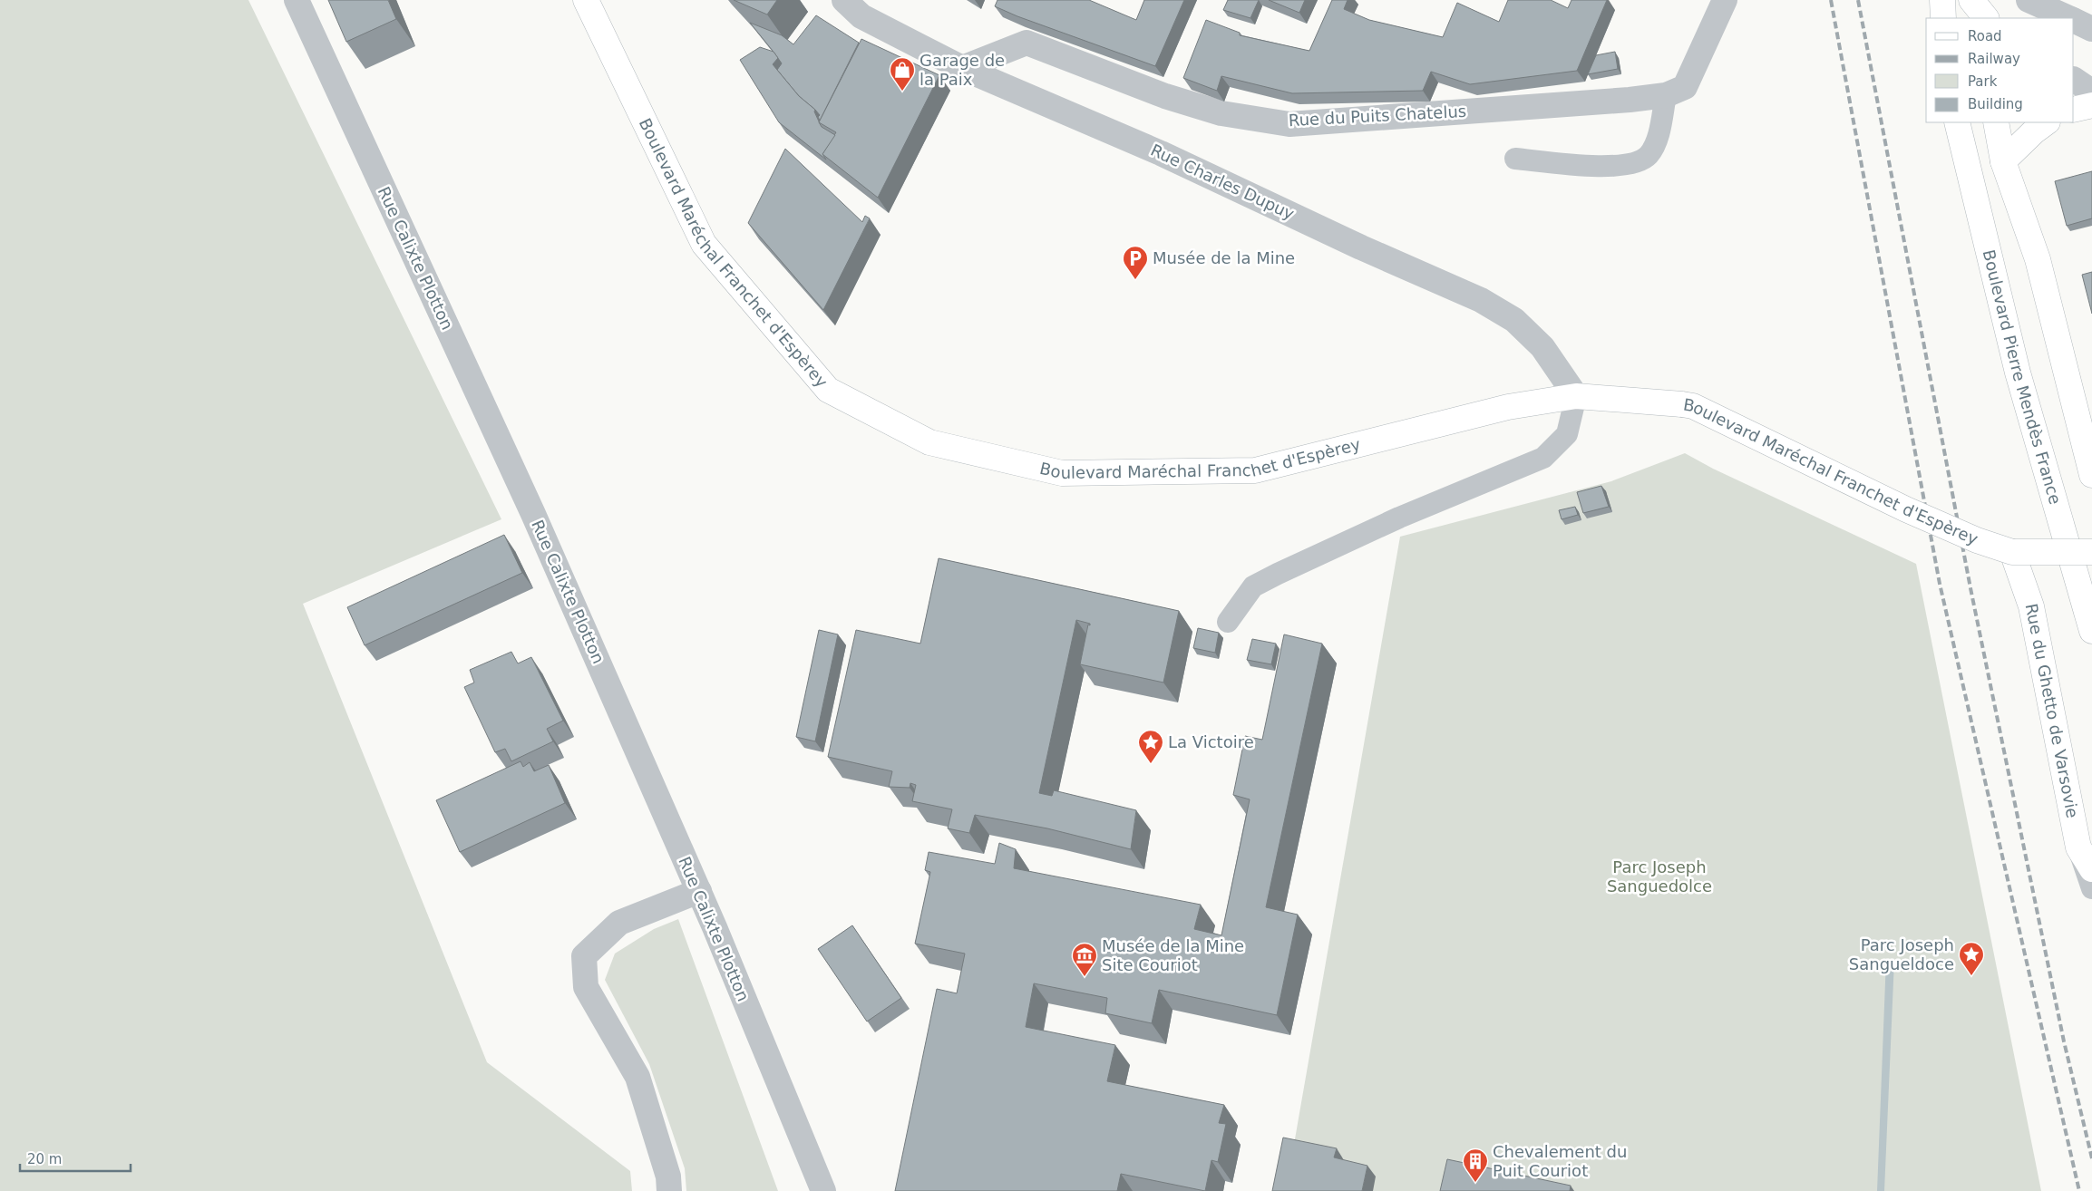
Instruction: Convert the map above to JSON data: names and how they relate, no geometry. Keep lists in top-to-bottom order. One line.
{"streets":{"main road":["Boulevard Maréchal Franchet d'Espèrey","Boulevard Pierre Mendès France","Rue du Ghetto de Varsovie"],"street":["Rue du Puits Chatelus","Rue Charles Dupuy","Rue Calixte Plotton"]},"crossings":[["Rue du Puits Chatelus","Rue Charles Dupuy"],["Rue Charles Dupuy","Boulevard Maréchal Franchet d'Espèrey"],["Boulevard Maréchal Franchet d'Espèrey","Rue du Ghetto de Varsovie"]],"parks":["Parc Joseph Sanguedolce"],"places":{"shop":["Garage de la Paix"],"parking":["Musée de la Mine"],"place":["La Victoire","Parc Joseph Sangueldoce"],"museum":["Musée de la Mine Site Couriot"],"building":["Chevalement du Puit Couriot"]},"legend":["Road","Railway","Park","Building"],"scale_bar":"20 m"}
